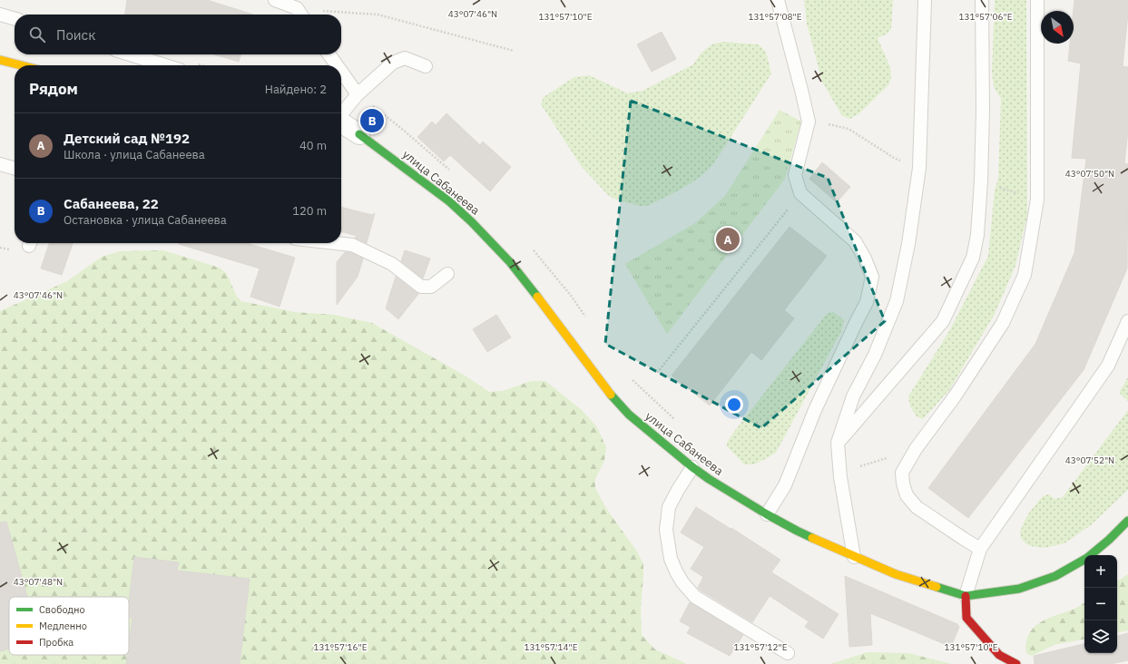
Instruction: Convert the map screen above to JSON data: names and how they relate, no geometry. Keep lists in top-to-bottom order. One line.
{"streets":{"street":["улица Сабанеева"]},"legend":["Свободно","Медленно","Пробка"],"north":"bottom right","page":{"search":"Поиск","heading":["Рядом","Найдено: 2"],"pins":["B","A"],"list":[{"mark":"A","name":"Детский сад №192","note":"Школа · улица Сабанеева","value":"40 m"},{"mark":"B","name":"Сабанеева, 22","note":"Остановка · улица Сабанеева","value":"120 m"}],"map_buttons":["+","−"]},"coordinates":["43°07'46\"N","131°57'10\"E","131°57'08\"E","131°57'06\"E","43°07'50\"N","43°07'52\"N","43°07'48\"N","131°57'16\"E","131°57'14\"E","131°57'12\"E"]}
